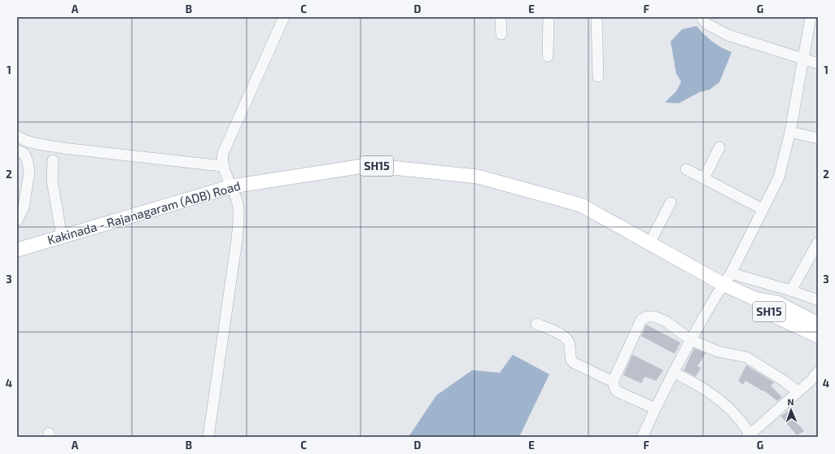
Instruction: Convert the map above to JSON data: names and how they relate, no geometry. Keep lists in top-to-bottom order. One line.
{"streets":{"main road":["SH15","Kakinada - Rajanagaram (ADB) Road"]},"crossings":[["SH15","Kakinada - Rajanagaram (ADB) Road"]],"north":"top","grid":{"columns":["A","B","C","D","E","F","G"],"rows":["1","2","3","4"]}}
